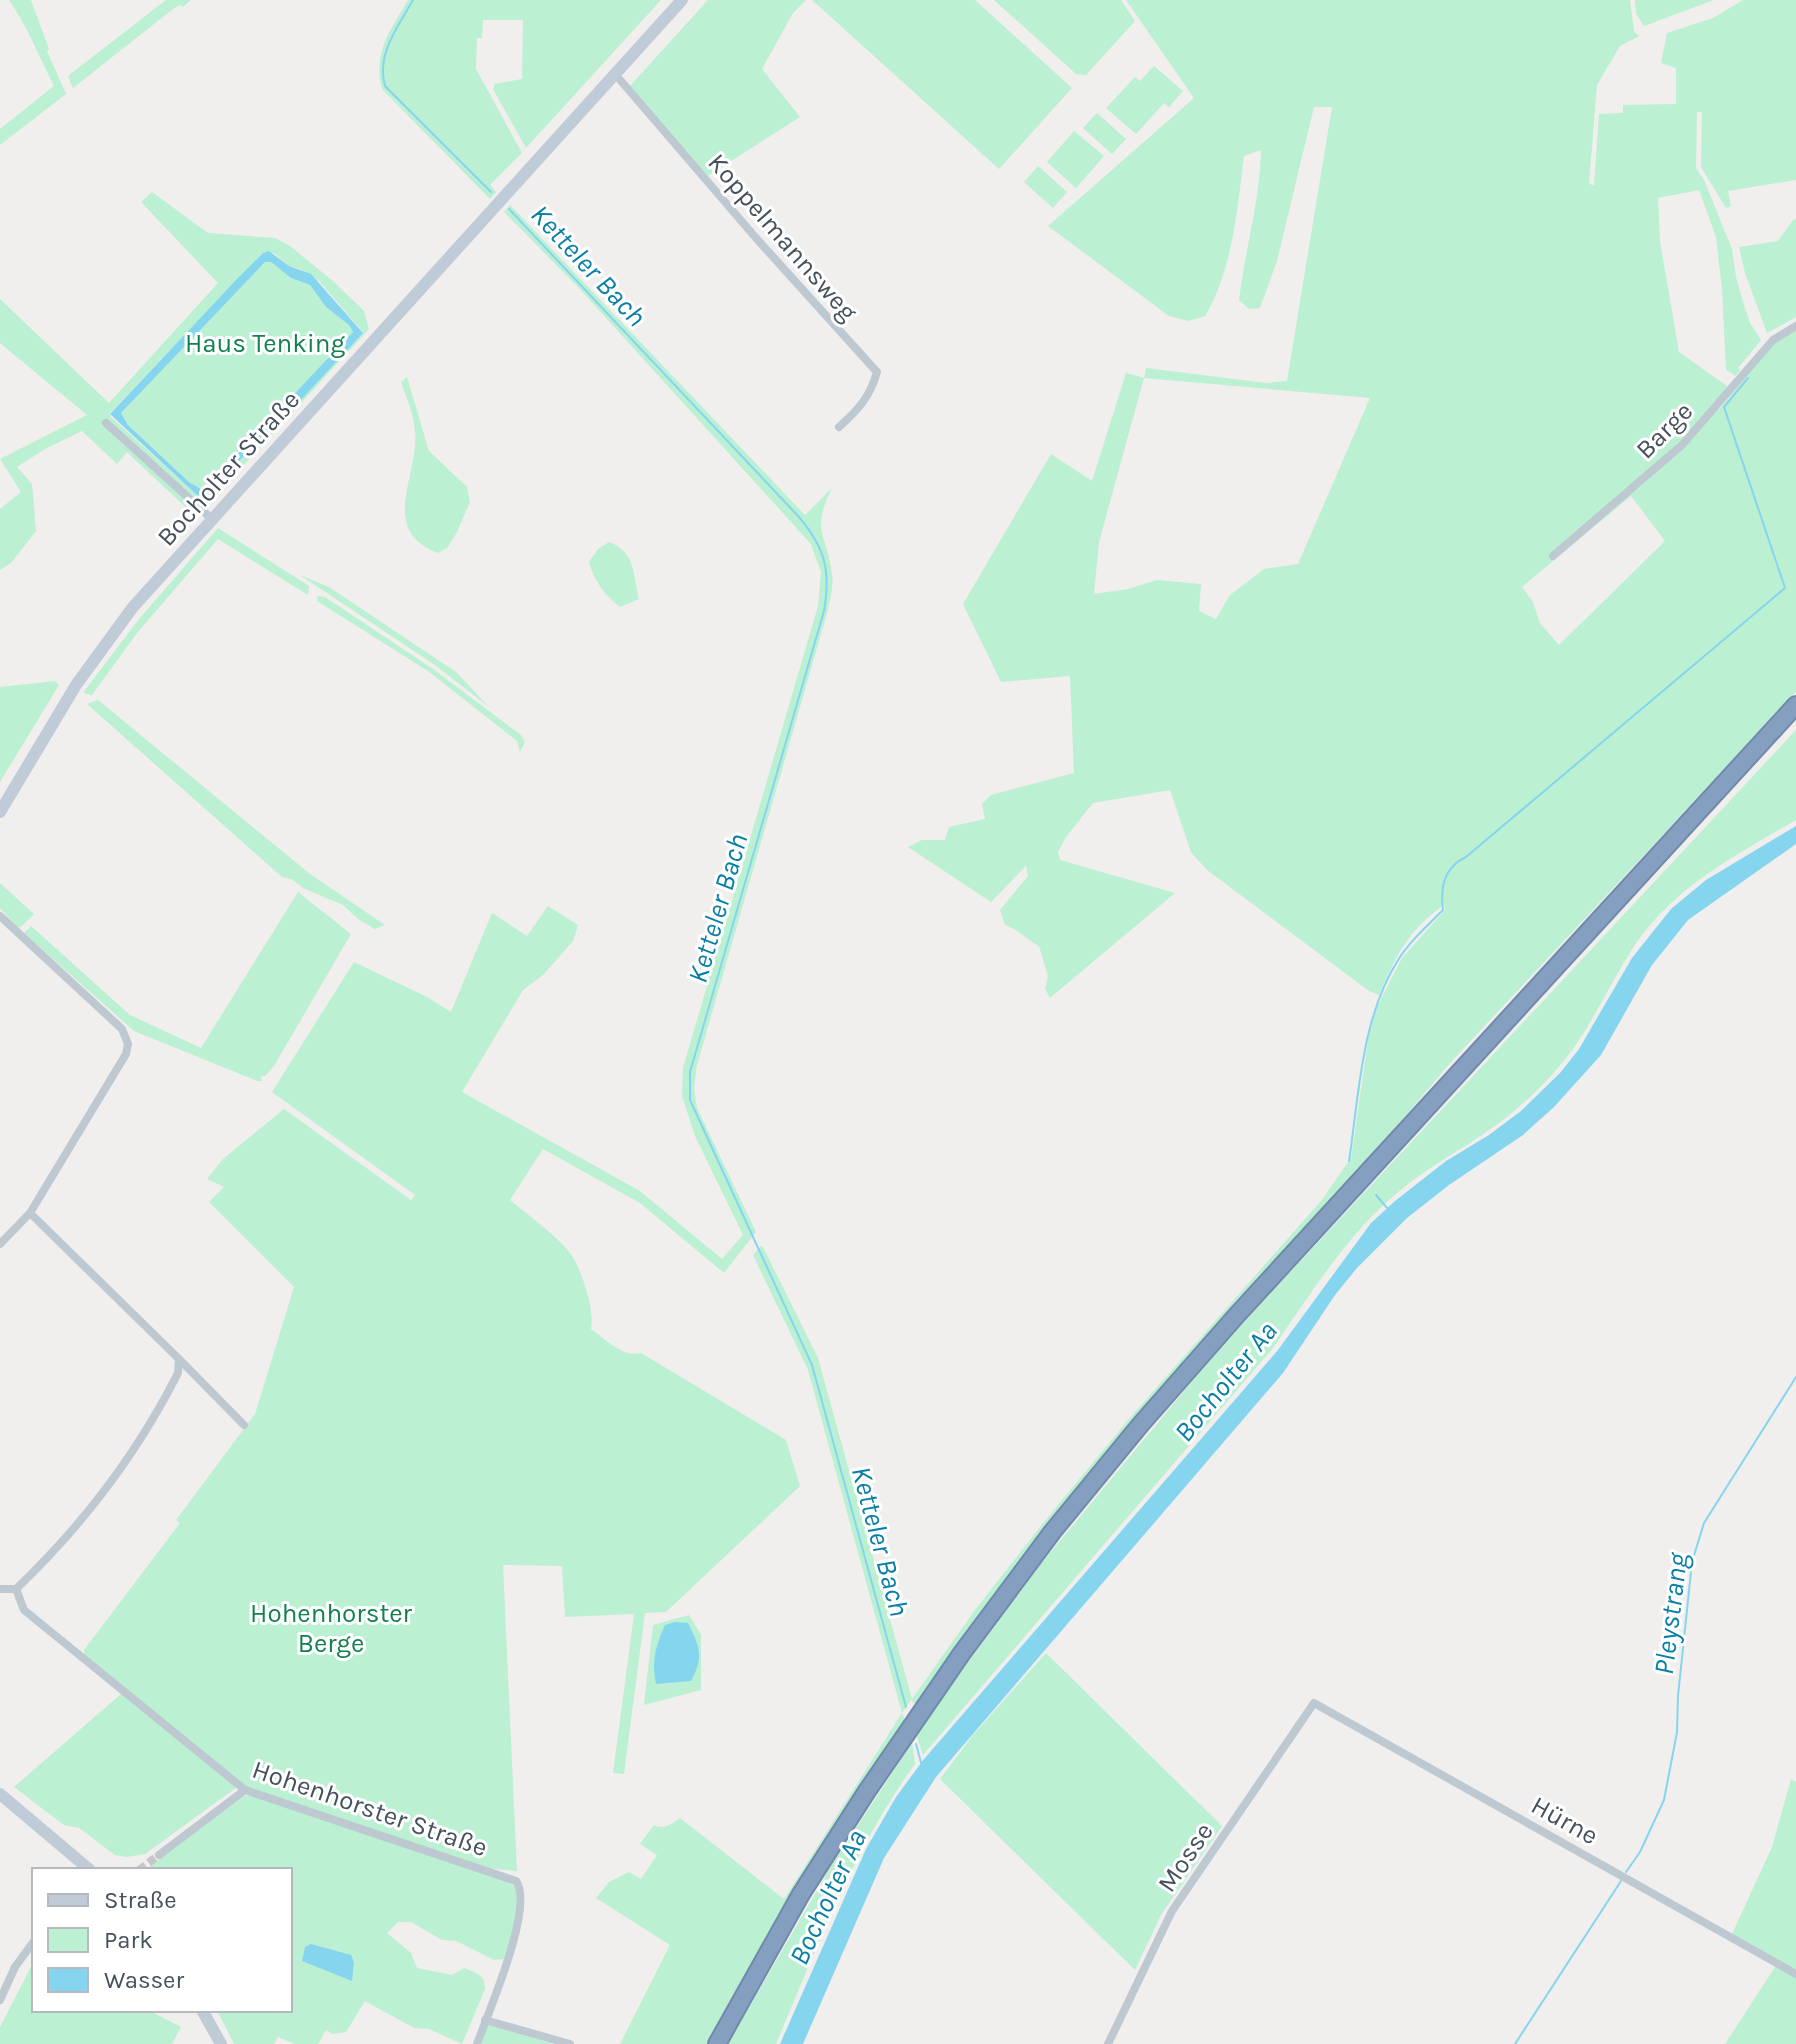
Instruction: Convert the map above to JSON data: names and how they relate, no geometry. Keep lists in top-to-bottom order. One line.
{"streets":{"main road":["Bocholter Straße"],"street":["Koppelmannsweg","Barge","Hohenhorster Straße","Hürne","Mosse"]},"crossings":[["Koppelmannsweg","Bocholter Straße"],["Hürne","Mosse"]],"water":["Ketteler Bach","Bocholter Aa","Pleystrang"],"parks":["Haus Tenking","Hohenhorster Berge"],"legend":["Straße","Park","Wasser"]}
